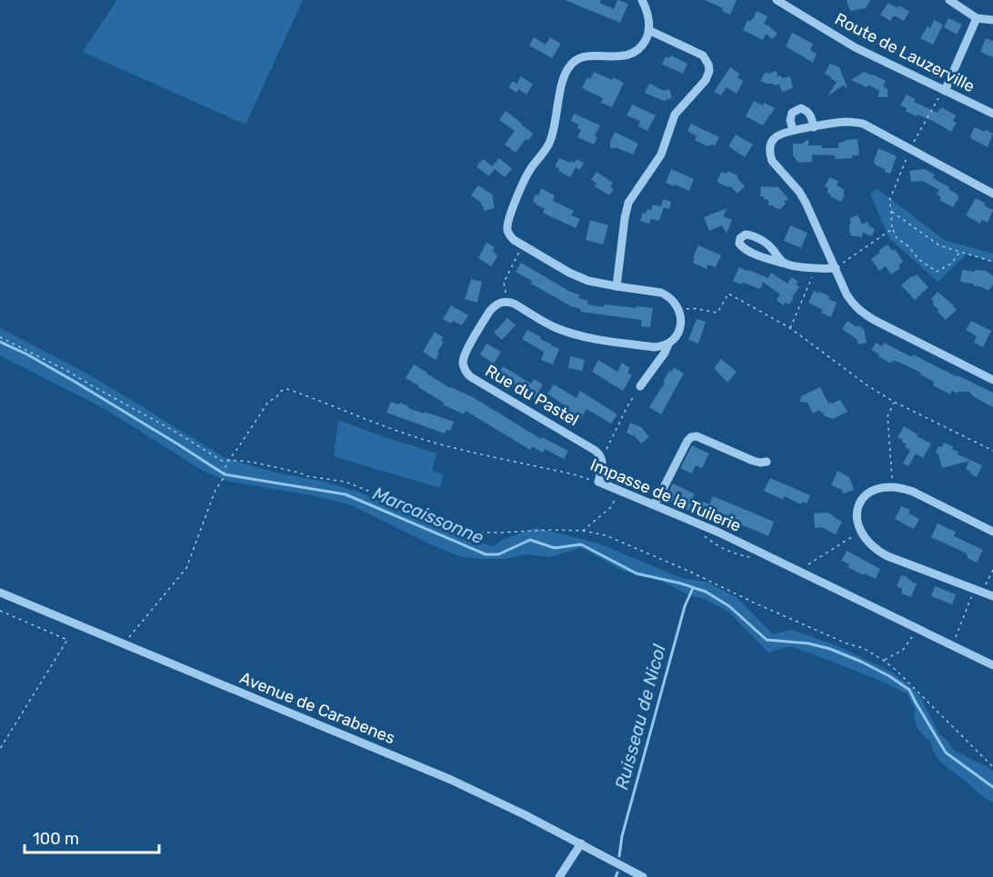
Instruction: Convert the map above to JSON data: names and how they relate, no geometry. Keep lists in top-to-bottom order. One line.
{"streets":{"street":["Route de Lauzerville","Rue du Pastel","Impasse de la Tuilerie","Avenue de Carabenes"]},"water":["Marcaissonne","Ruisseau de Nicol"],"scale_bar":"100 m"}
